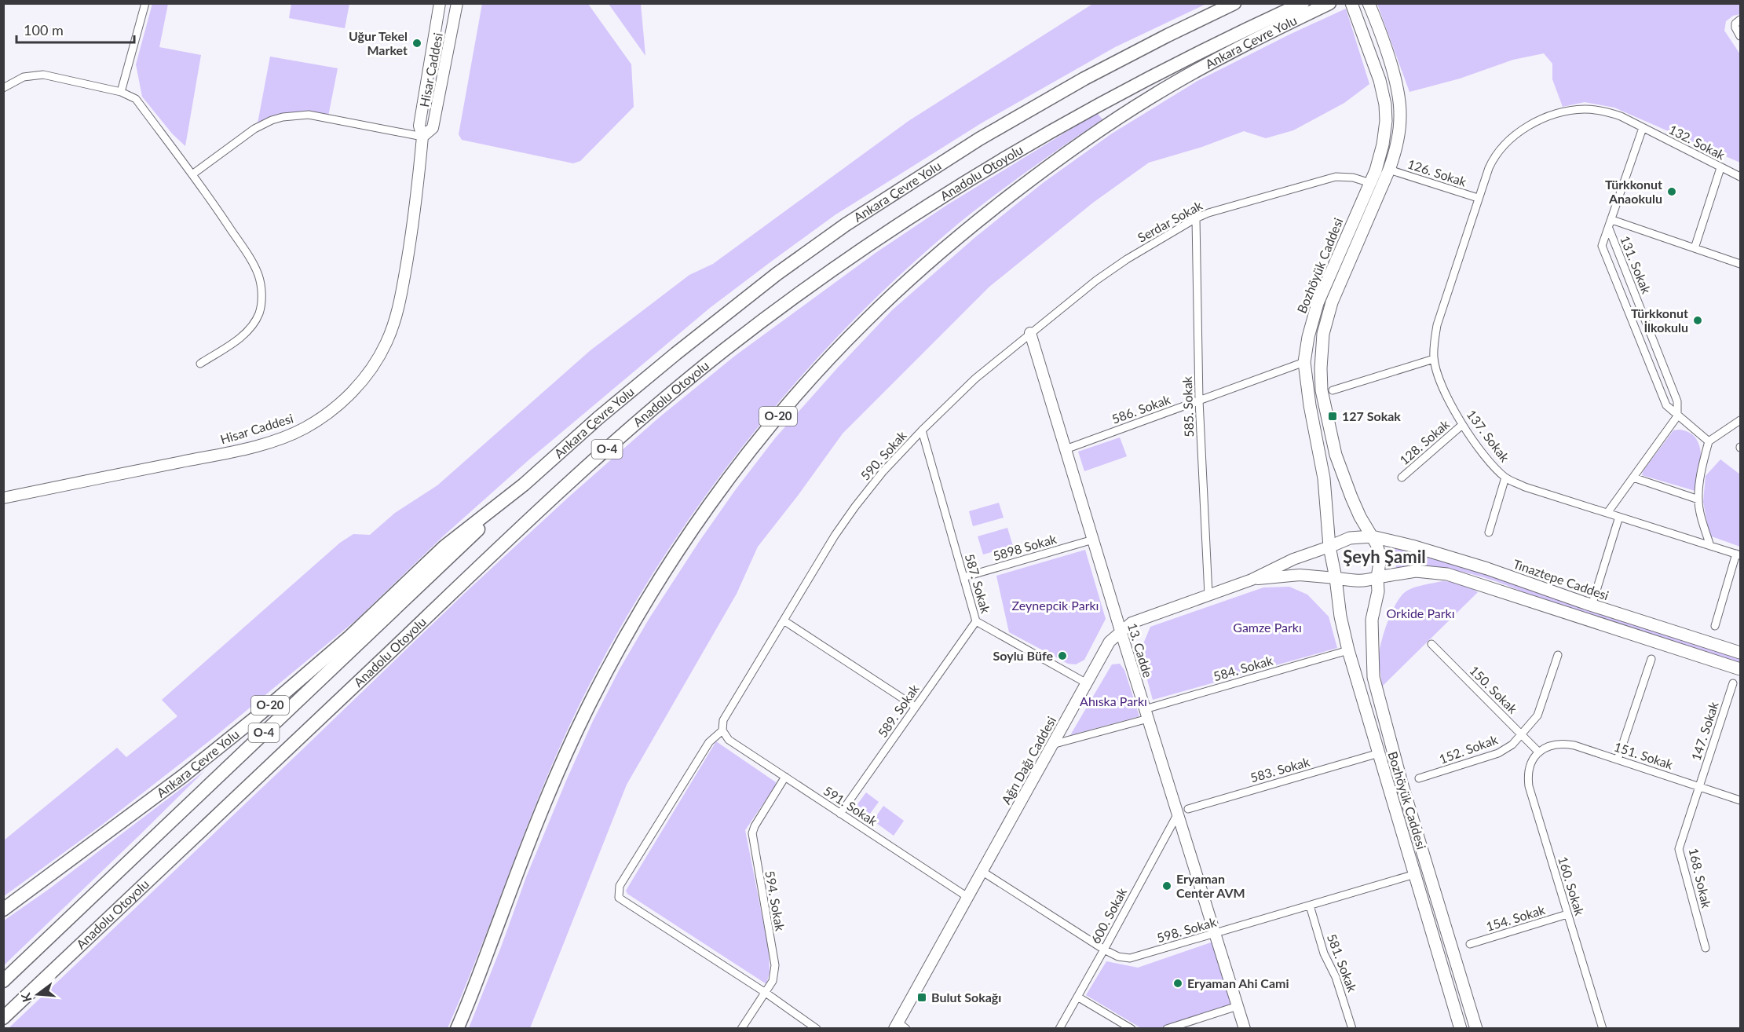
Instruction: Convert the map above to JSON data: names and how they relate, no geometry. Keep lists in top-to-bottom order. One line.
{"streets":{"highway":["Ankara Çevre Yolu","Anadolu Otoyolu","O-20","O-4"],"main road":["Bozhöyük Caddesi","Tınaztepe Caddesi"],"street":["Hisar Caddesi","132. Sokak","126. Sokak","Serdar Sokak","131. Sokak","585. Sokak","586. Sokak","137. Sokak","128. Sokak","590. Sokak","5898 Sokak","587. Sokak","13. Cadde","584. Sokak","150. Sokak","589. Sokak","147. Sokak","152. Sokak","151. Sokak","Ağrı Dağı Caddesi","583. Sokak","591. Sokak","168. Sokak","160. Sokak","594. Sokak","600. Sokak","154. Sokak","598. Sokak","581. Sokak"]},"crossings":[["Ankara Çevre Yolu","Anadolu Otoyolu"],["132. Sokak","126. Sokak"],["132. Sokak","131. Sokak"],["132. Sokak","137. Sokak"],["126. Sokak","Bozhöyük Caddesi"],["126. Sokak","137. Sokak"],["Serdar Sokak","Bozhöyük Caddesi"],["Serdar Sokak","585. Sokak"],["Serdar Sokak","590. Sokak"],["Serdar Sokak","13. Cadde"],["Bozhöyük Caddesi","586. Sokak"],["Bozhöyük Caddesi","Tınaztepe Caddesi"],["Bozhöyük Caddesi","584. Sokak"],["Bozhöyük Caddesi","Ağrı Dağı Caddesi"],["Bozhöyük Caddesi","583. Sokak"],["Bozhöyük Caddesi","598. Sokak"],["585. Sokak","586. Sokak"],["585. Sokak","Ağrı Dağı Caddesi"],["586. Sokak","13. Cadde"],["137. Sokak","128. Sokak"],["590. Sokak","587. Sokak"],["590. Sokak","13. Cadde"],["590. Sokak","591. Sokak"],["5898 Sokak","587. Sokak"],["5898 Sokak","13. Cadde"],["Tınaztepe Caddesi","Ağrı Dağı Caddesi"],["587. Sokak","589. Sokak"],["587. Sokak","Ağrı Dağı Caddesi"],["13. Cadde","584. Sokak"],["13. Cadde","Ağrı Dağı Caddesi"],["13. Cadde","583. Sokak"],["13. Cadde","600. Sokak"],["13. Cadde","598. Sokak"],["584. Sokak","Ağrı Dağı Caddesi"],["150. Sokak","152. Sokak"],["150. Sokak","151. Sokak"],["150. Sokak","160. Sokak"],["589. Sokak","591. Sokak"],["147. Sokak","151. Sokak"],["147. Sokak","168. Sokak"],["151. Sokak","168. Sokak"],["151. Sokak","160. Sokak"],["Ağrı Dağı Caddesi","591. Sokak"],["Ağrı Dağı Caddesi","598. Sokak"],["583. Sokak","600. Sokak"],["591. Sokak","594. Sokak"],["160. Sokak","154. Sokak"],["600. Sokak","598. Sokak"],["598. Sokak","581. Sokak"]],"districts":["Şeyh Şamil"],"parks":["Zeynepcik Parkı","Orkide Parkı","Gamze Parkı","Ahıska Parkı"],"places":{"other":["Uğur Tekel Market","Türkkonut Anaokulu","Türkkonut İlkokulu","Soylu Büfe","Eryaman Center AVM","Eryaman Ahi Cami"],"transit":["127 Sokak","Bulut Sokağı"]},"scale_bar":"100 m","north":"left"}
